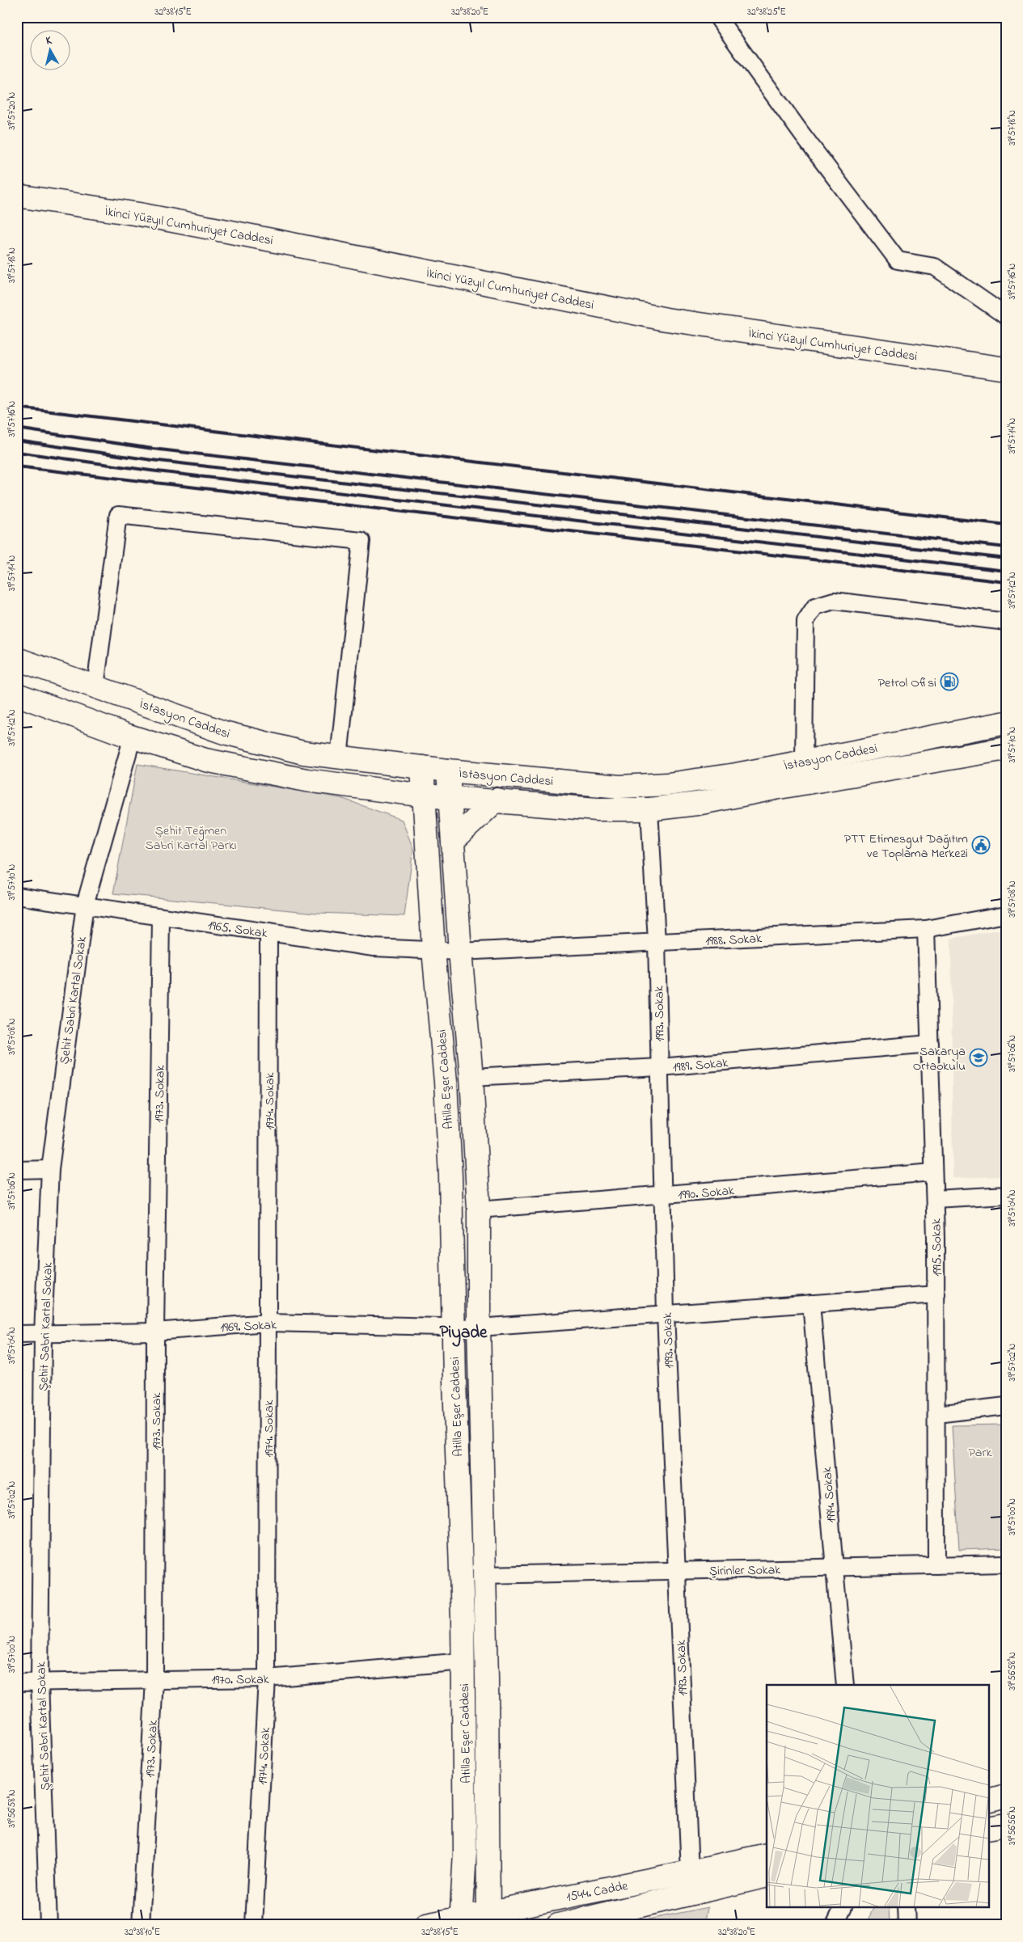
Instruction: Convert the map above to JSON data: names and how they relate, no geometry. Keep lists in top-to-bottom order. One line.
{"streets":{"main road":["İkinci Yüzyıl Cumhuriyet Caddesi","İstasyon Caddesi","Atilla Eşer Caddesi","1544. Cadde"],"street":["1965. Sokak","1988. Sokak","Şehit Sabri Kartal Sokak","1993. Sokak","1989. Sokak","1973. Sokak","1974. Sokak","1990. Sokak","1995. Sokak","1969. Sokak","1994. Sokak","Şirinler Sokak","1970. Sokak"]},"crossings":[["İstasyon Caddesi","Şehit Sabri Kartal Sokak"],["İstasyon Caddesi","1993. Sokak"],["İstasyon Caddesi","Atilla Eşer Caddesi"],["1965. Sokak","1988. Sokak"],["1965. Sokak","Şehit Sabri Kartal Sokak"],["1965. Sokak","Atilla Eşer Caddesi"],["1965. Sokak","1973. Sokak"],["1965. Sokak","1974. Sokak"],["1988. Sokak","1993. Sokak"],["1988. Sokak","Atilla Eşer Caddesi"],["1988. Sokak","1995. Sokak"],["Şehit Sabri Kartal Sokak","1969. Sokak"],["Şehit Sabri Kartal Sokak","1970. Sokak"],["1993. Sokak","1989. Sokak"],["1993. Sokak","1990. Sokak"],["1993. Sokak","1969. Sokak"],["1993. Sokak","Şirinler Sokak"],["1993. Sokak","1544. Cadde"],["1989. Sokak","Atilla Eşer Caddesi"],["1989. Sokak","1995. Sokak"],["Atilla Eşer Caddesi","1990. Sokak"],["Atilla Eşer Caddesi","1969. Sokak"],["Atilla Eşer Caddesi","Şirinler Sokak"],["Atilla Eşer Caddesi","1970. Sokak"],["Atilla Eşer Caddesi","1544. Cadde"],["1973. Sokak","1969. Sokak"],["1973. Sokak","1970. Sokak"],["1974. Sokak","1969. Sokak"],["1974. Sokak","1970. Sokak"],["1990. Sokak","1995. Sokak"],["1995. Sokak","1969. Sokak"],["1995. Sokak","Şirinler Sokak"],["1969. Sokak","1994. Sokak"],["1994. Sokak","Şirinler Sokak"]],"districts":["Piyade"],"parks":["Şehit Teğmen Sabri Kartal Parkı","Park"],"places":{"fuel station":["Petrol Ofisi"],"public building":["PTT Etimesgut Dağıtım ve Toplama Merkezi"],"school or university":["Sakarya Ortaokulu"]},"north":"top","coordinates":["32°38'15\"E","32°38'20\"E","32°38'25\"E","39°57'20\"N","39°57'18\"N","39°57'16\"N","39°57'14\"N","39°57'12\"N","39°57'10\"N","39°57'08\"N","39°57'06\"N","39°57'04\"N","39°57'02\"N","39°57'00\"N","39°56'58\"N","39°56'56\"N","32°38'10\"E"]}
